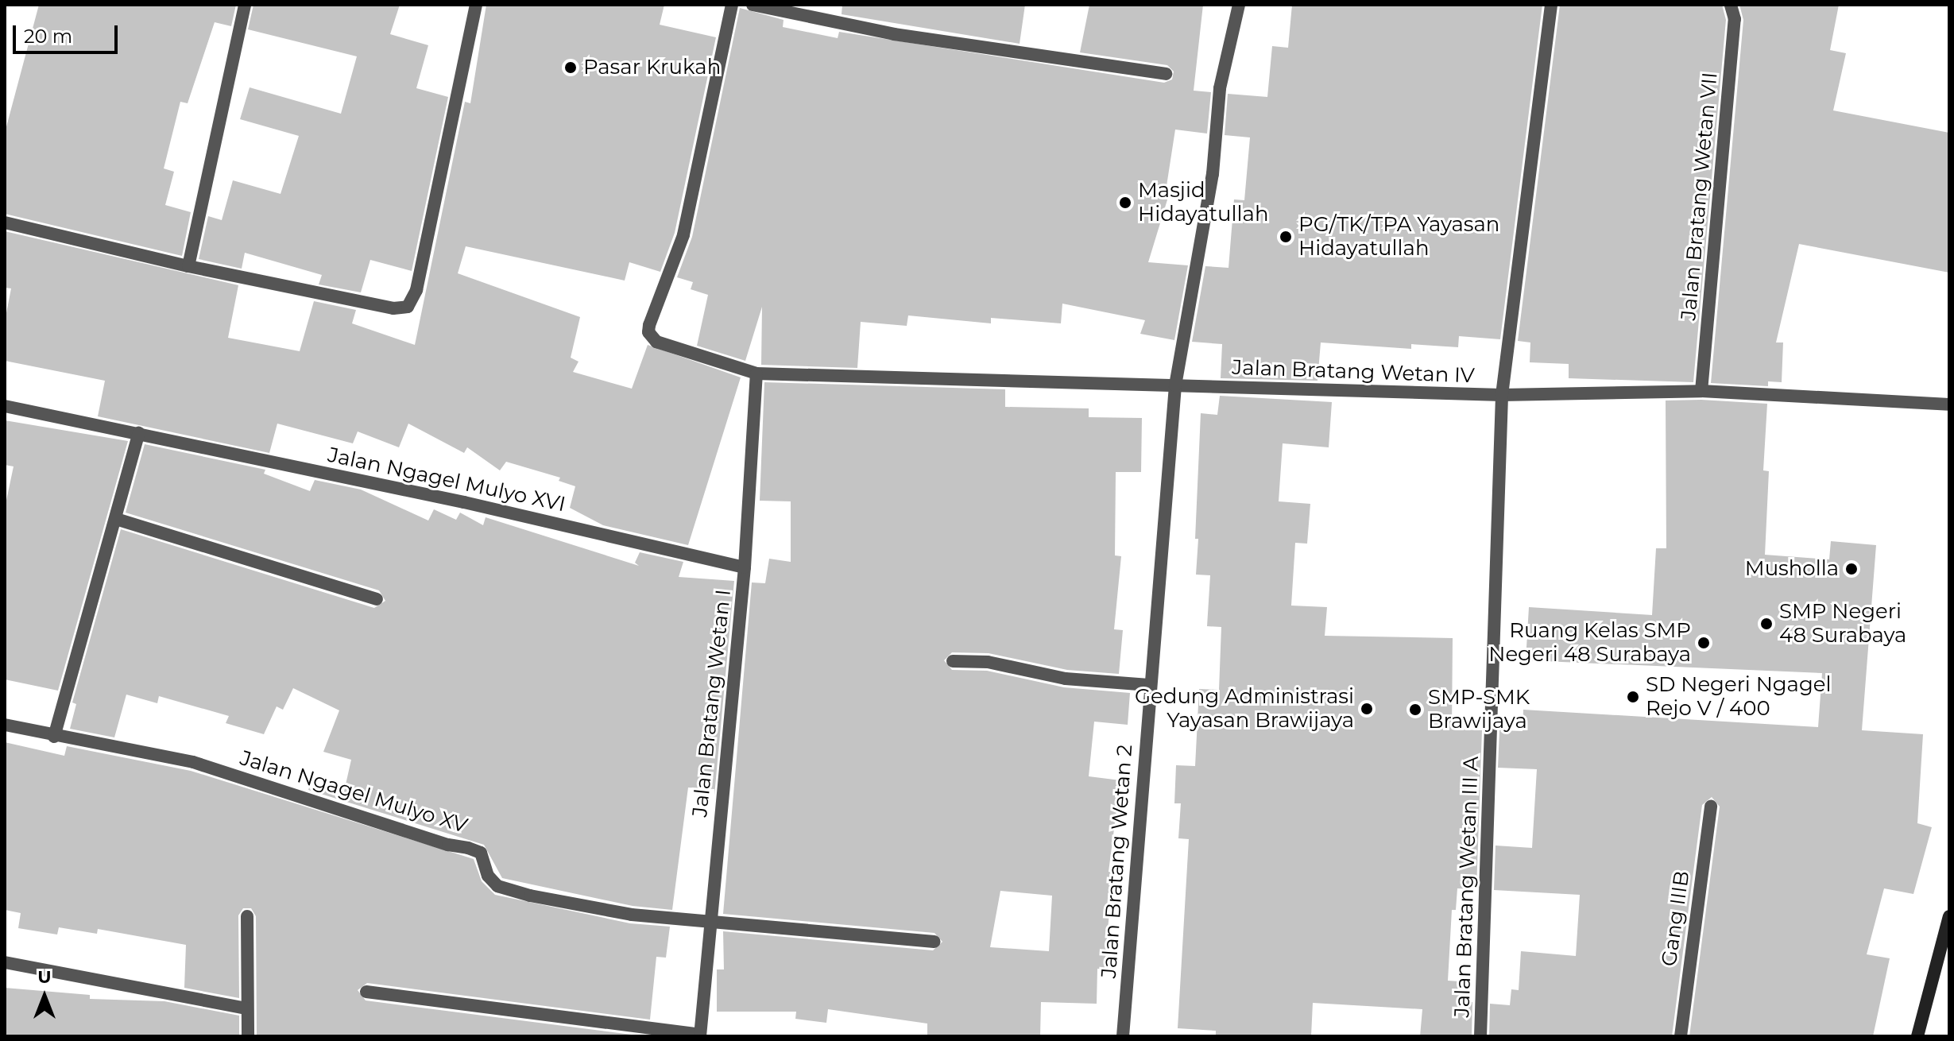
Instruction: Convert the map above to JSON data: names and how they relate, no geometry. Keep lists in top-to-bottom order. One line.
{"streets":{"street":["Jalan Bratang Wetan VII","Jalan Bratang Wetan IV","Jalan Ngagel Mulyo XVI","Jalan Bratang Wetan I","Jalan Ngagel Mulyo XV","Jalan Bratang Wetan 2","Jalan Bratang Wetan III A","Gang IIIB"]},"crossings":[["Jalan Bratang Wetan VII","Jalan Bratang Wetan IV"],["Jalan Bratang Wetan IV","Jalan Bratang Wetan I"],["Jalan Bratang Wetan IV","Jalan Bratang Wetan 2"],["Jalan Bratang Wetan IV","Jalan Bratang Wetan III A"],["Jalan Ngagel Mulyo XVI","Jalan Bratang Wetan I"],["Jalan Bratang Wetan I","Jalan Ngagel Mulyo XV"]],"places":["Pasar Krukah","Masjid Hidayatullah","PG/TK/TPA Yayasan Hidayatullah","Musholla","SMP Negeri 48 Surabaya","Ruang Kelas SMP Negeri 48 Surabaya","SD Negeri Ngagel Rejo V / 400","Gedung Administrasi Yayasan Brawijaya","SMP-SMK Brawijaya"],"scale_bar":"20 m","north":"top"}
